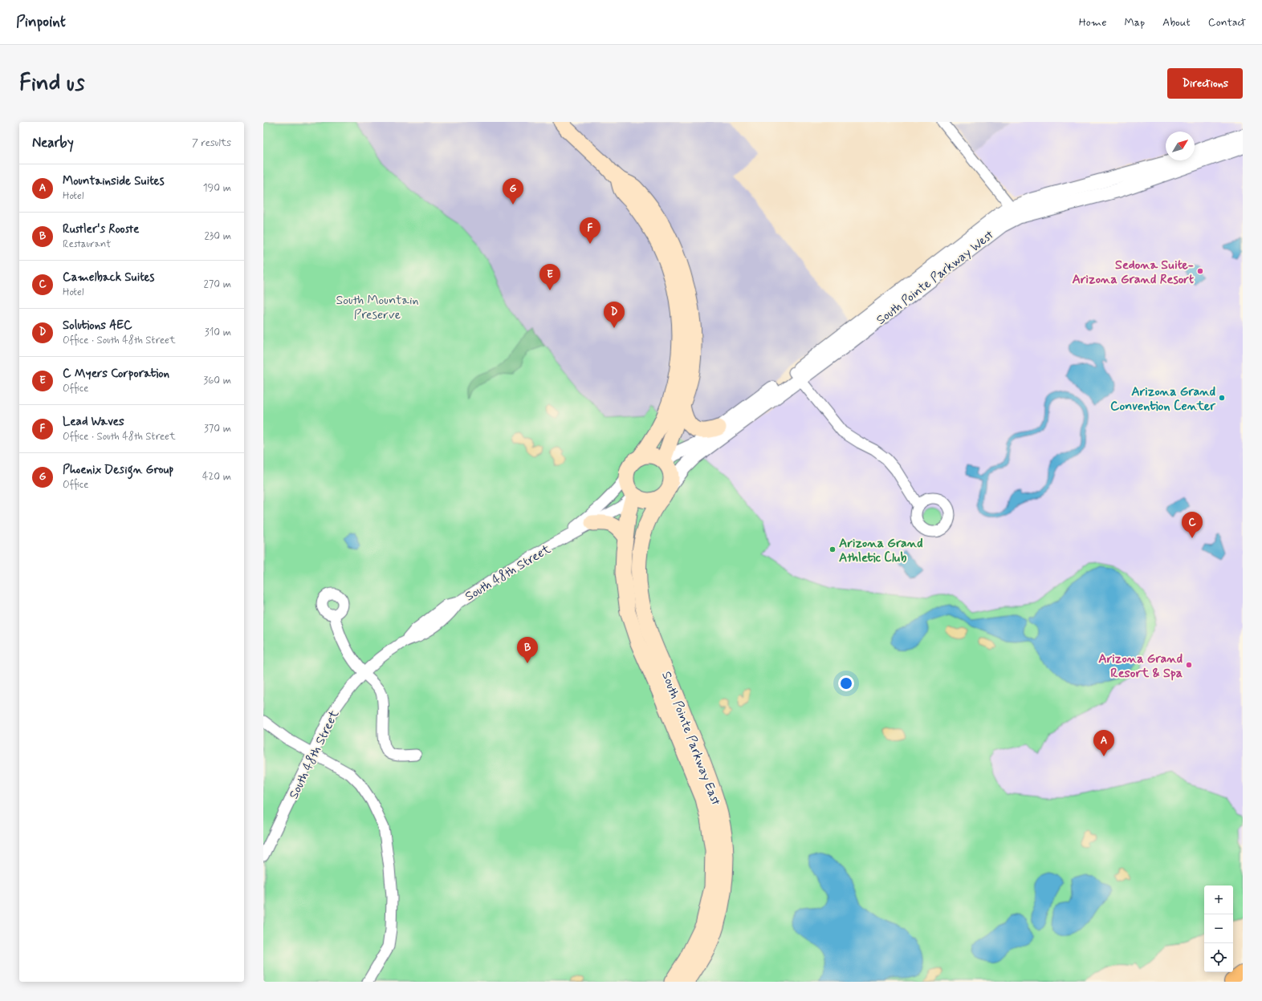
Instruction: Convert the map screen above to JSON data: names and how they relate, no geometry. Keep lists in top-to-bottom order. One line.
{"streets":{"main road":["South Pointe Parkway East"],"street":["South Pointe Parkway West","South 48th Street"]},"crossings":[["South Pointe Parkway West","South 48th Street"],["South Pointe Parkway West","South Pointe Parkway East"],["South 48th Street","South Pointe Parkway East"]],"parks":["South Mountain Preserve"],"places":["Sedona Suite- Arizona Grand Resort","Arizona Grand Convention Center","Arizona Grand Athletic Club","Arizona Grand Resort & Spa"],"north":"top right","page":{"header":"Pinpoint","nav":["Home","Map","About","Contact"],"buttons":"Directions","title":"Find us","heading":["Nearby","7 results"],"list":[{"mark":"A","name":"Mountainside Suites","note":"Hotel","value":"190 m"},{"mark":"B","name":"Rustler's Rooste","note":"Restaurant","value":"230 m"},{"mark":"C","name":"Camelback Suites","note":"Hotel","value":"270 m"},{"mark":"D","name":"Solutions AEC","note":"Office · South 48th Street","value":"310 m"},{"mark":"E","name":"C Myers Corporation","note":"Office","value":"360 m"},{"mark":"F","name":"Lead Waves","note":"Office · South 48th Street","value":"370 m"},{"mark":"G","name":"Phoenix Design Group","note":"Office","value":"420 m"}],"pins":["G","F","E","D","C","B","A"],"map_buttons":["+","−"]}}
